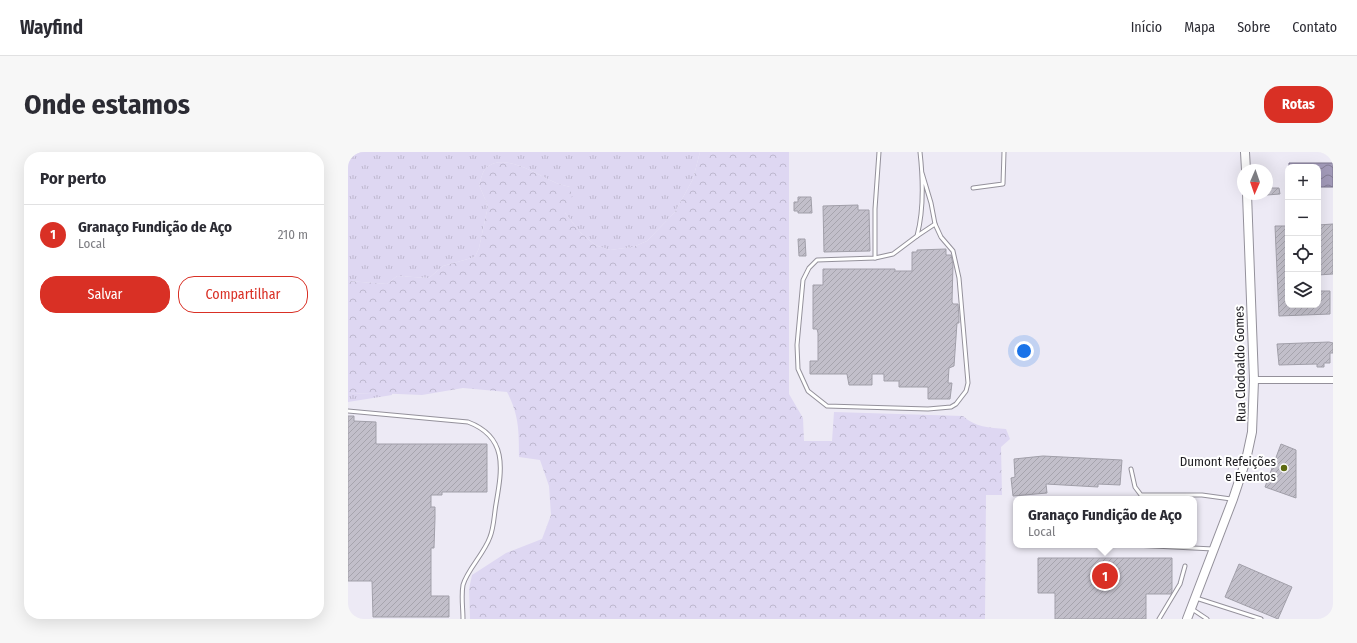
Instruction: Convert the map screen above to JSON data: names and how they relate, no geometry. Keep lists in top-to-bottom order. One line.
{"streets":{"main road":["Rua Clodoaldo Gomes"]},"places":["Dumont Refeições e Eventos"],"north":"bottom","page":{"header":"Wayfind","nav":["Início","Mapa","Sobre","Contato"],"buttons":["Rotas",["Salvar","Compartilhar"]],"title":"Onde estamos","heading":"Por perto","map_buttons":["+","−"],"list":[{"mark":"1","name":"Granaço Fundição de Aço","note":"Local","value":"210 m"}],"popup":["Granaço Fundição de Aço","Local"],"pins":"1"}}
